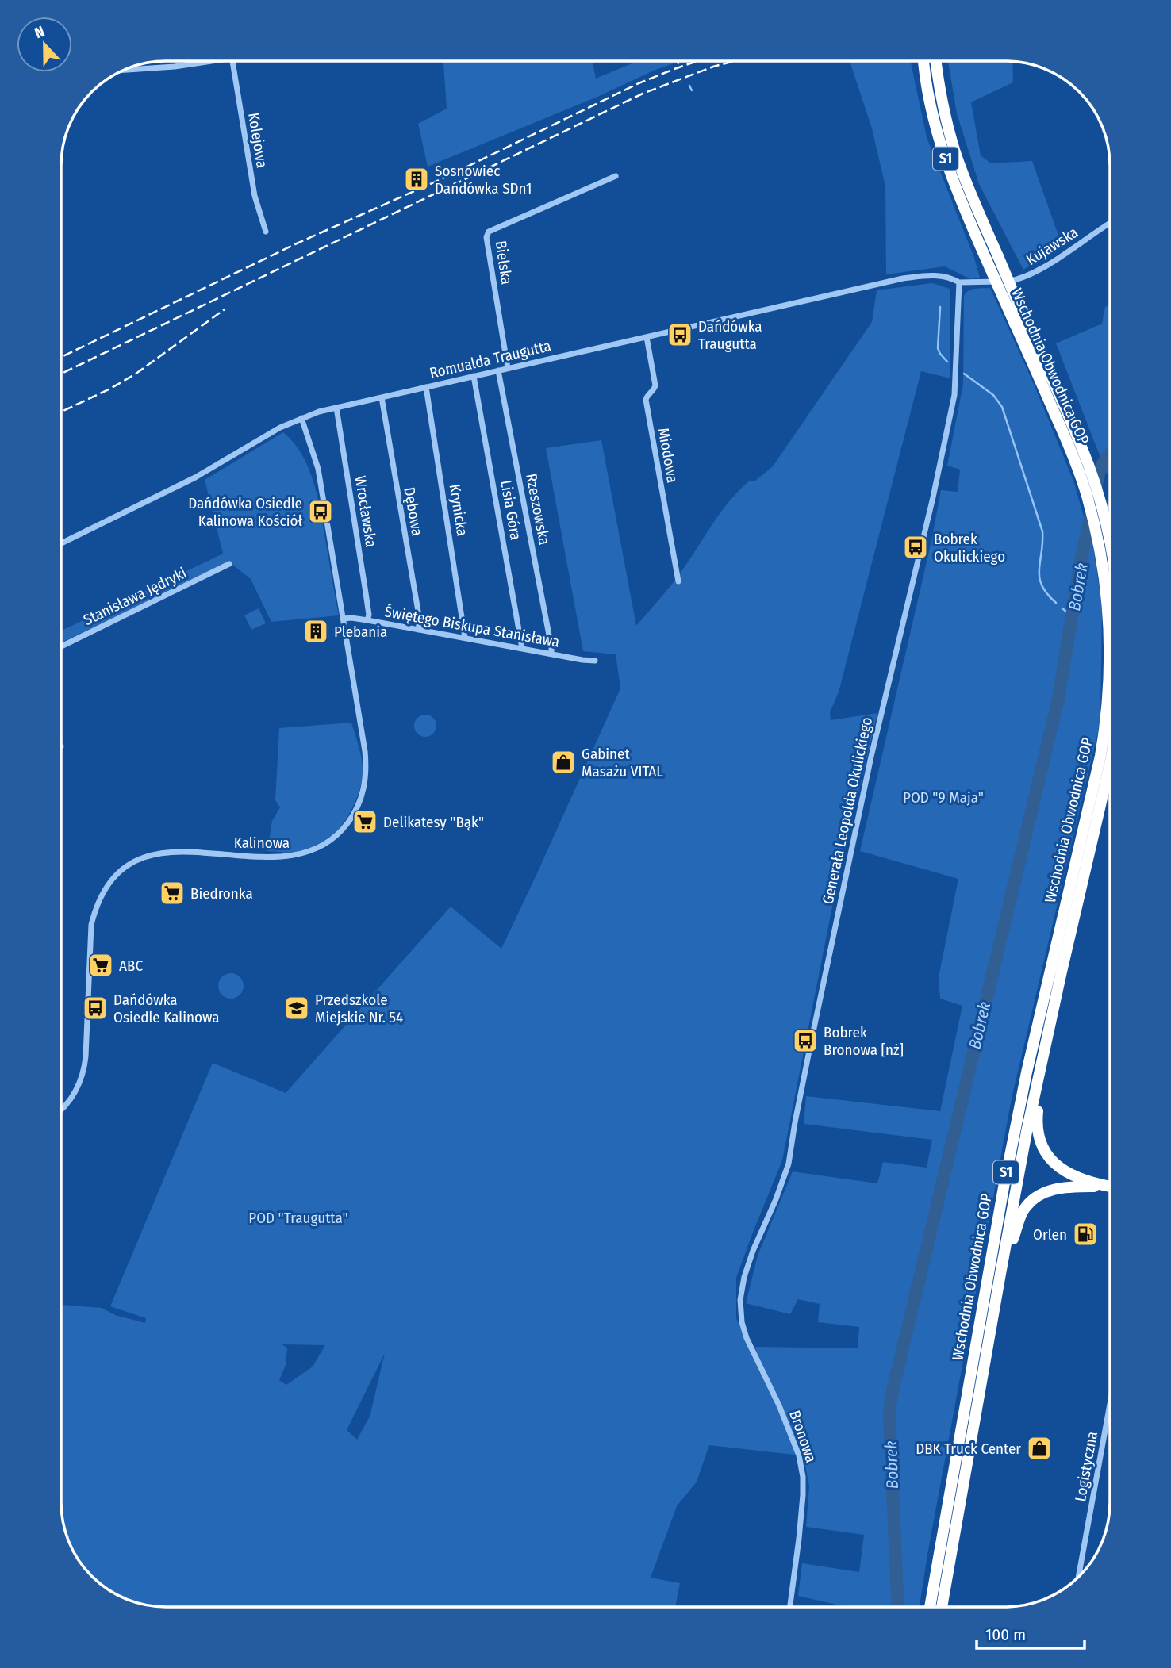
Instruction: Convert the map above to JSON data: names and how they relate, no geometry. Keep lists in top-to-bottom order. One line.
{"streets":{"highway":["S1","Wschodnia Obwodnica GOP"],"street":["Kolejowa","Kujawska","Bielska","Romualda Traugutta","Miodowa","Rzeszowska","Krynicka","Lisia Góra","Wrocławska","Dębowa","Stanisława Jędryki","Świętego Biskupa Stanisława","Generała Leopolda Okulickiego","Kalinowa","Bronowa","Logistyczna"]},"crossings":[["Kujawska","Romualda Traugutta"],["Kujawska","Generała Leopolda Okulickiego"],["Bielska","Romualda Traugutta"],["Romualda Traugutta","Miodowa"],["Romualda Traugutta","Rzeszowska"],["Romualda Traugutta","Krynicka"],["Romualda Traugutta","Lisia Góra"],["Romualda Traugutta","Wrocławska"],["Romualda Traugutta","Dębowa"],["Romualda Traugutta","Generała Leopolda Okulickiego"],["Romualda Traugutta","Kalinowa"],["Rzeszowska","Świętego Biskupa Stanisława"],["Krynicka","Świętego Biskupa Stanisława"],["Lisia Góra","Świętego Biskupa Stanisława"],["Wrocławska","Świętego Biskupa Stanisława"],["Dębowa","Świętego Biskupa Stanisława"],["Świętego Biskupa Stanisława","Kalinowa"],["Generała Leopolda Okulickiego","Bronowa"]],"water":["Bobrek"],"parks":["POD \"9 Maja\"","POD \"Traugutta\""],"places":{"building":["Sosnowiec Dańdówka SDn1","Plebania"],"bus stop":["Dańdówka Traugutta","Dańdówka Osiedle Kalinowa Kościół","Bobrek Okulickiego","Dańdówka Osiedle Kalinowa","Bobrek Bronowa [nż]"],"shop":["Gabinet Masażu VITAL","DBK Truck Center"],"supermarket":["Delikatesy \"Bąk\"","Biedronka","ABC"],"school or university":["Przedszkole Miejskie Nr. 54"],"fuel station":["Orlen"]},"scale_bar":"100 m","north":"top"}
